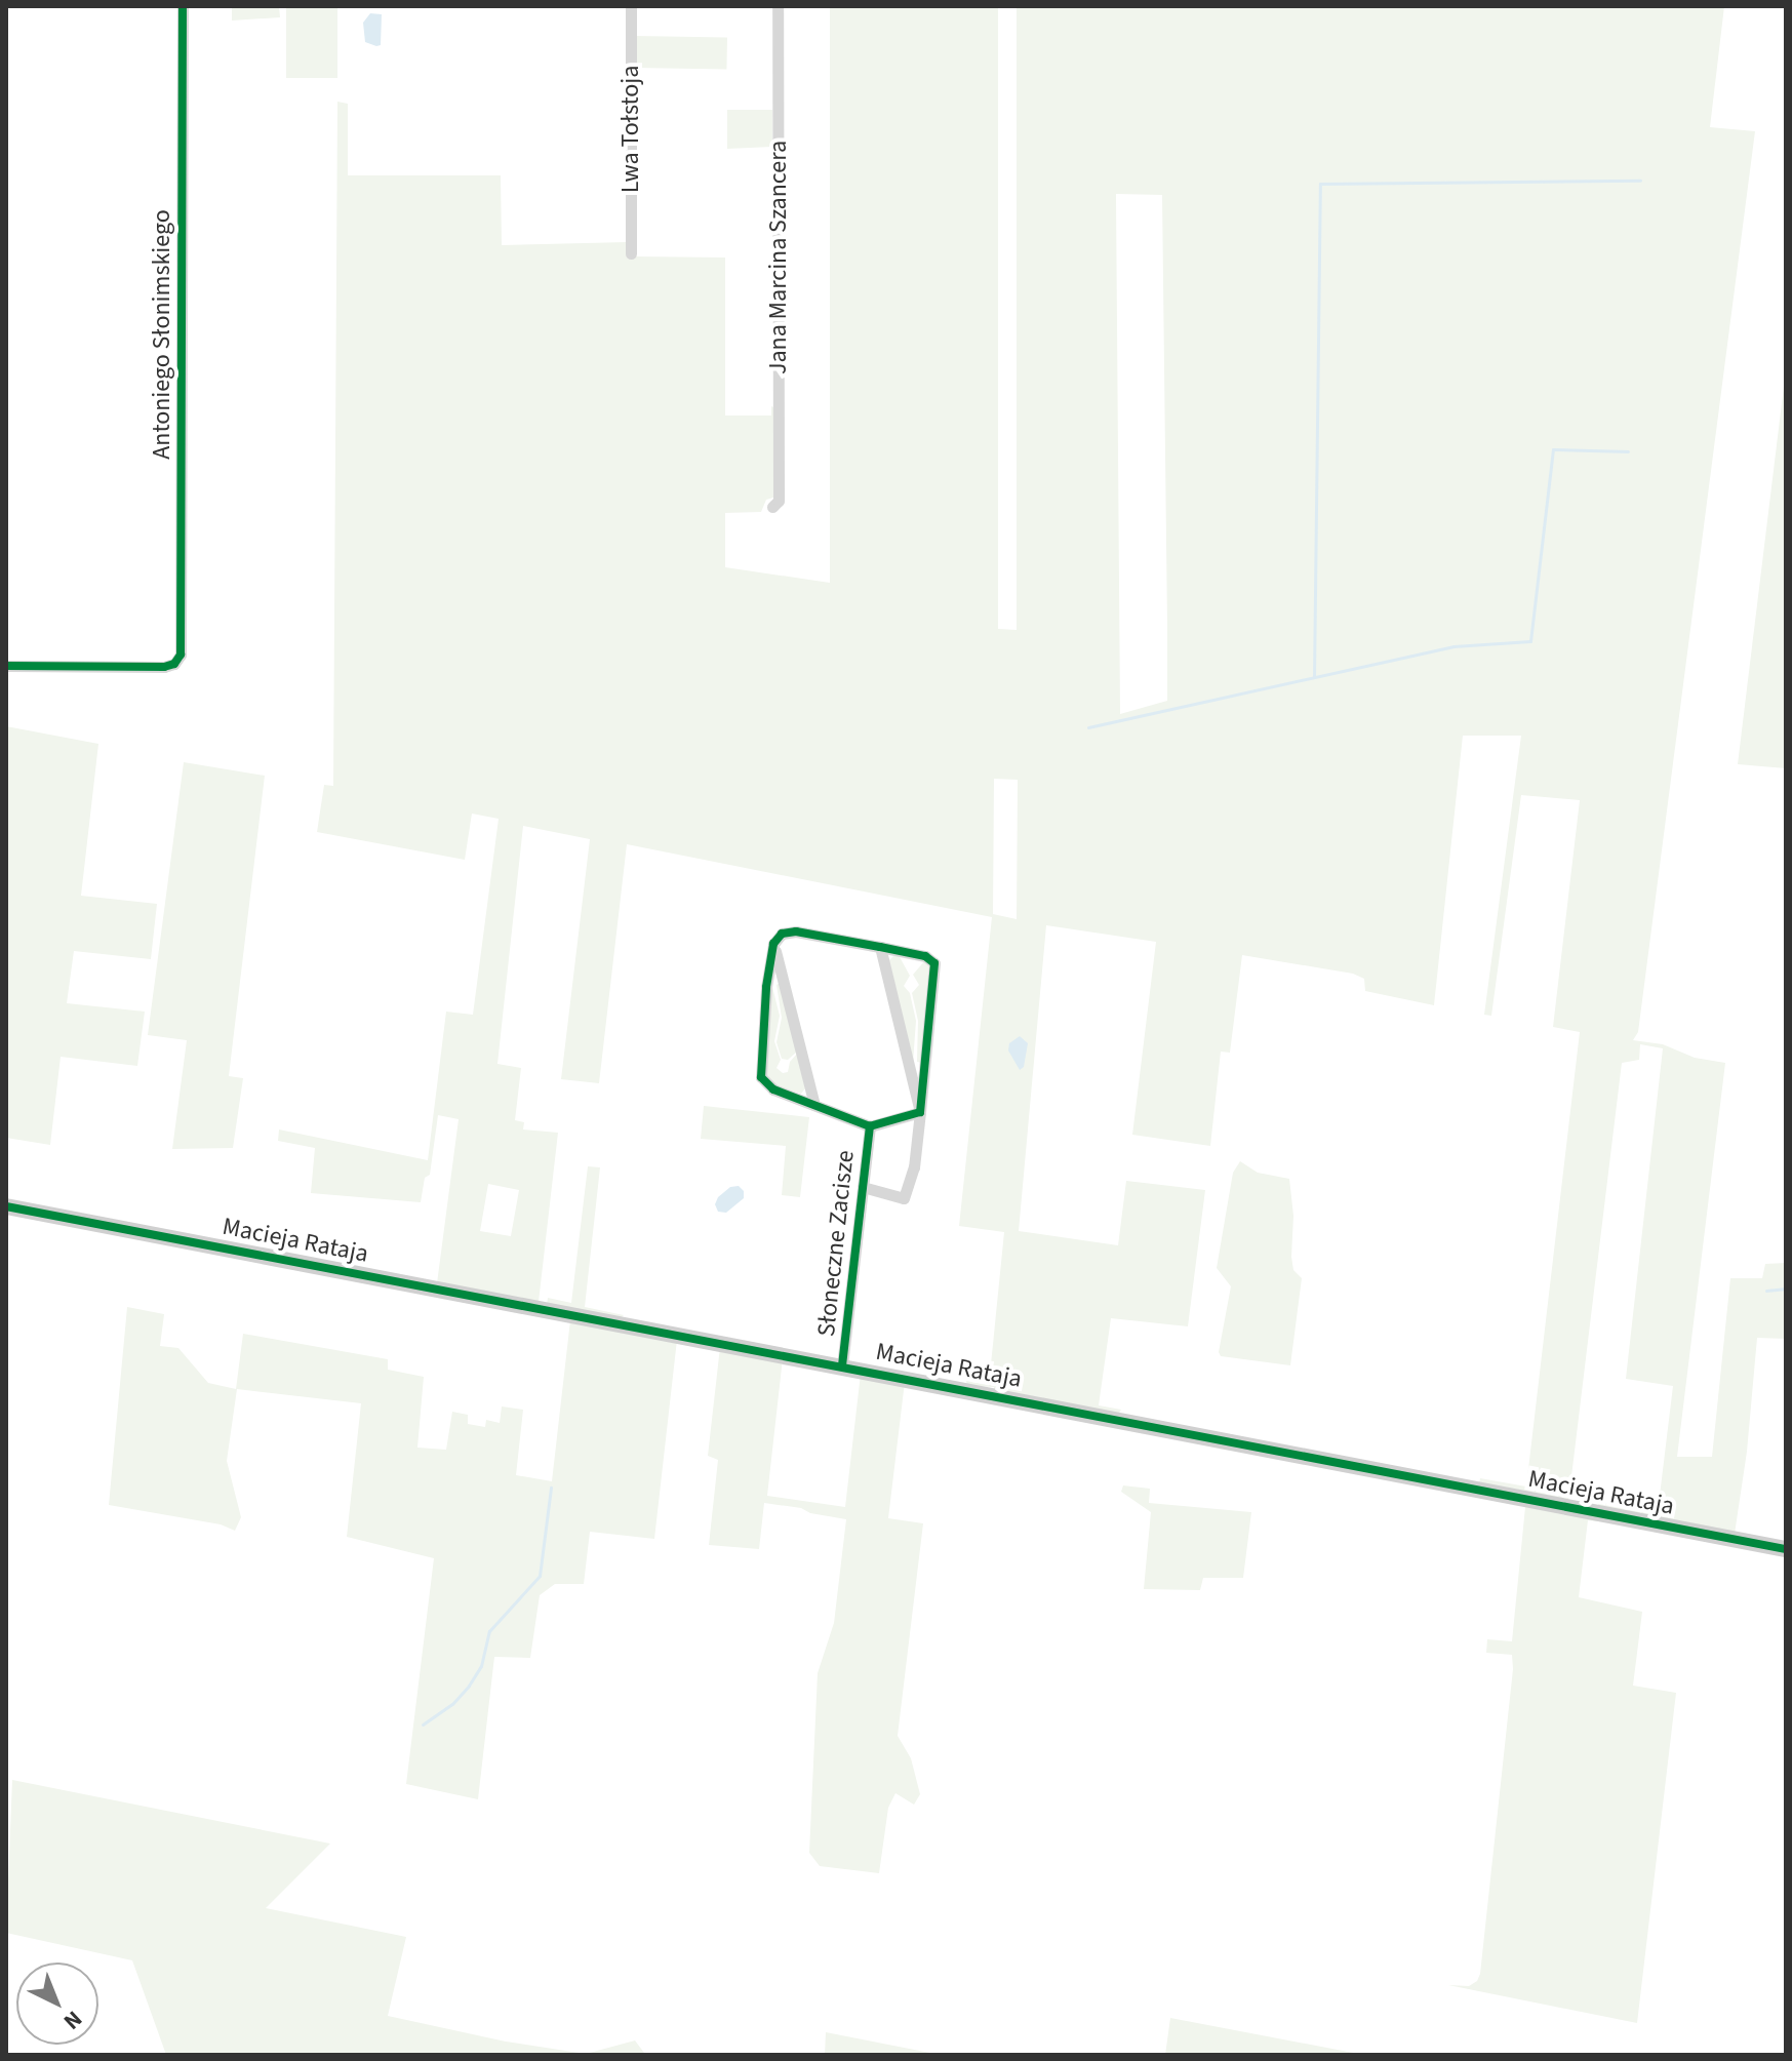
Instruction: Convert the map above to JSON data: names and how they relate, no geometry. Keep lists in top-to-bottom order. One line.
{"streets":{"street":["Lwa Tołstoja","Jana Marcina Szancera","Antoniego Słonimskiego","Macieja Rataja","Słoneczne Zacisze"]},"crossings":[["Macieja Rataja","Słoneczne Zacisze"]],"north":"bottom right"}
